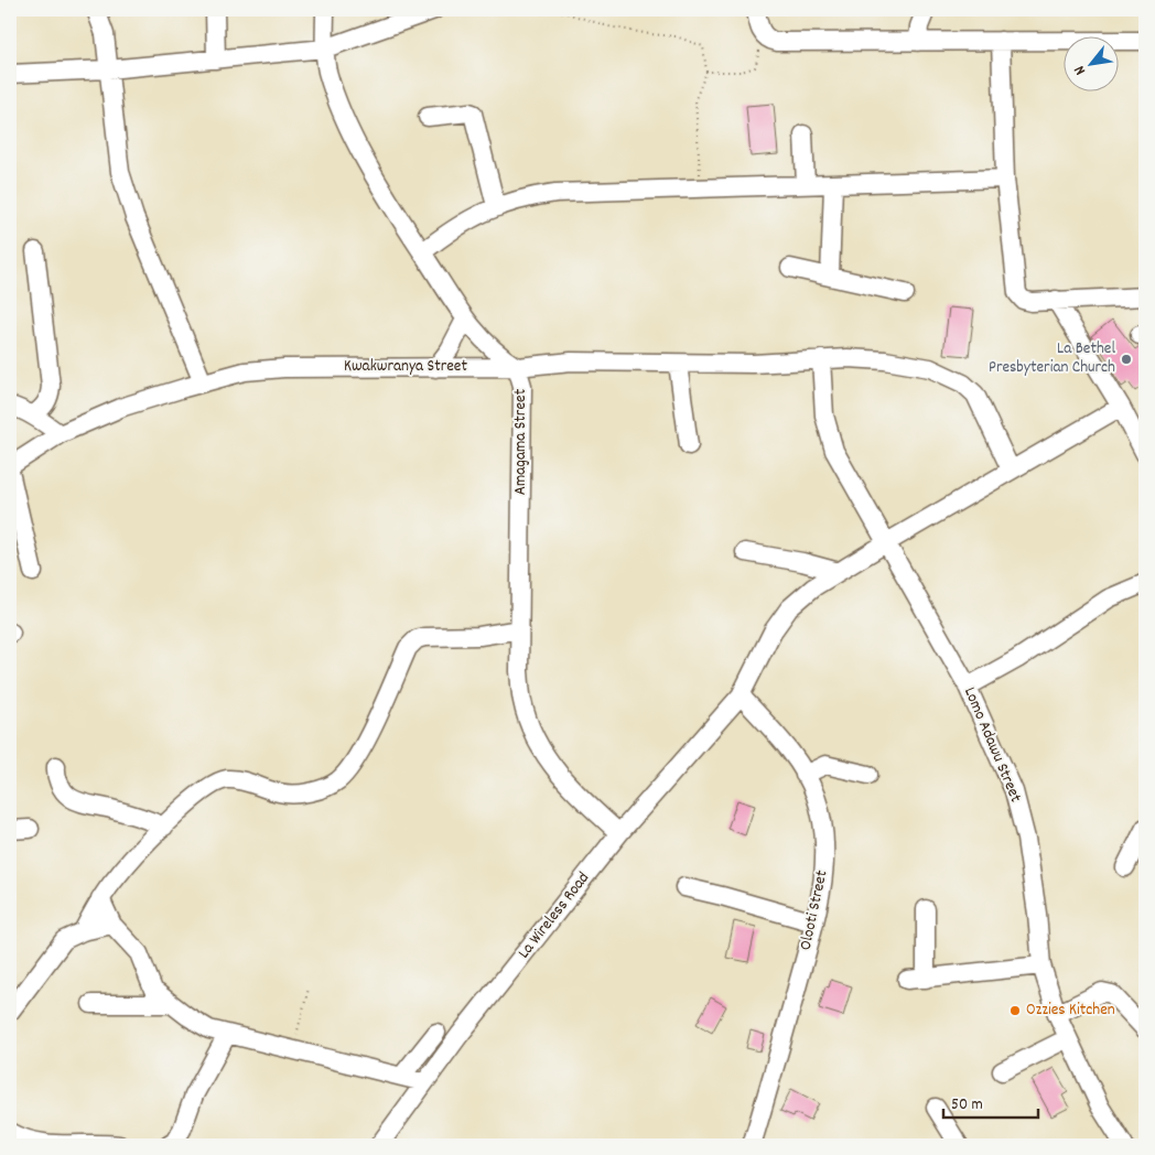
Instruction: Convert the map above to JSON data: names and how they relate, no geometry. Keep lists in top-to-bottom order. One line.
{"streets":{"street":["Kwakwranya Street","Amagama Street","Lomo Adawu Street","Olooti Street","La Wireless Road"]},"crossings":[["Kwakwranya Street","Amagama Street"],["Kwakwranya Street","Lomo Adawu Street"],["Kwakwranya Street","La Wireless Road"],["Amagama Street","La Wireless Road"],["Lomo Adawu Street","La Wireless Road"],["Olooti Street","La Wireless Road"]],"places":["La Bethel Presbyterian Church","Ozzies Kitchen"],"scale_bar":"50 m","north":"bottom left"}
